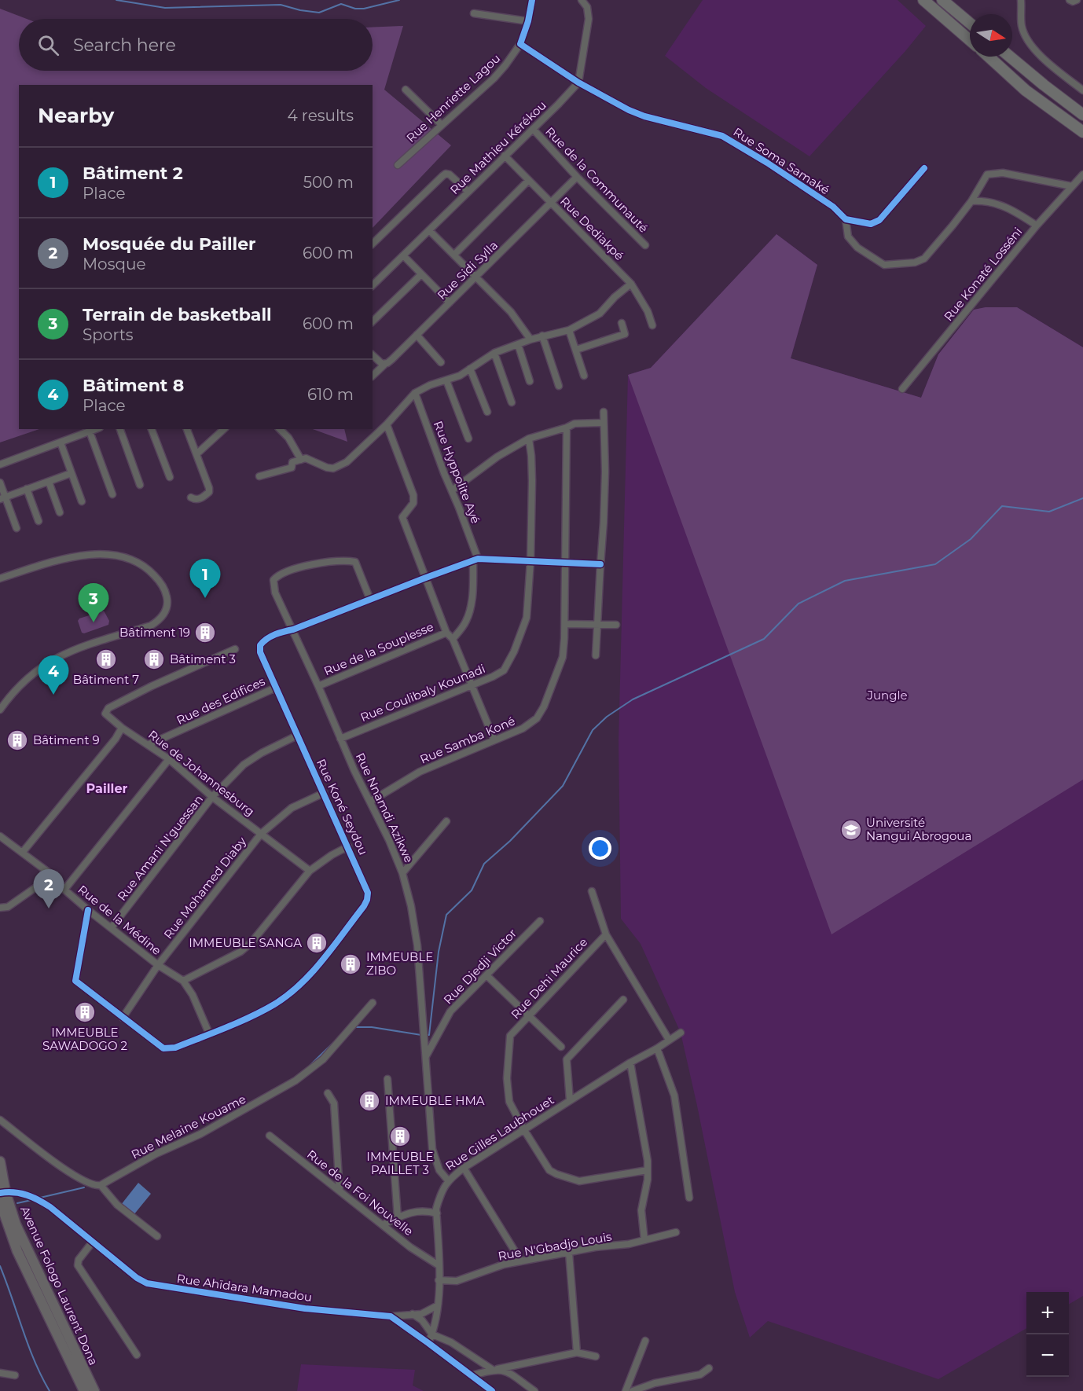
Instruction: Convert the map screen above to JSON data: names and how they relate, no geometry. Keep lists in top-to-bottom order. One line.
{"streets":{"main road":["Avenue Fologo Laurent Dona"],"street":["Rue Henriette Lagou","Rue Mathieu Kérékou","Rue Soma Samaké","Rue de la Communauté","Rue Dediakpé","Rue Sidi Sylla","Rue Konaté Losséni","Rue Hyppolite Ayé","Rue de la Souplesse","Rue Coulibaly Kounadi","Rue des Edifices","Rue Samba Koné","Rue de Johannesburg","Rue Koné Seydou","Rue Nnamdi Azikwe","Rue Amani N'guessan","Rue Mohamed Diaby","Rue de la Médine","Rue Djedji Victor","Rue Dehi Maurice","Rue Melaine Kouame","Rue Gilles Laubhouet","Rue de la Foi Nouvelle","Rue N'Gbadjo Louis","Rue Ahïdara Mamadou"]},"crossings":[["Rue Henriette Lagou","Rue Soma Samaké"],["Rue Mathieu Kérékou","Rue Soma Samaké"],["Rue Mathieu Kérékou","Rue de la Communauté"],["Rue Mathieu Kérékou","Rue Dediakpé"],["Rue de la Communauté","Rue Sidi Sylla"],["Rue Dediakpé","Rue Sidi Sylla"],["Rue Hyppolite Ayé","Rue Koné Seydou"],["Rue de la Souplesse","Rue Nnamdi Azikwe"],["Rue Coulibaly Kounadi","Rue Koné Seydou"],["Rue Coulibaly Kounadi","Rue Nnamdi Azikwe"],["Rue des Edifices","Rue de Johannesburg"],["Rue des Edifices","Rue Koné Seydou"],["Rue Samba Koné","Rue Koné Seydou"],["Rue Samba Koné","Rue Nnamdi Azikwe"],["Rue de Johannesburg","Rue Amani N'guessan"],["Rue de Johannesburg","Rue Mohamed Diaby"],["Rue Koné Seydou","Rue Nnamdi Azikwe"],["Rue Koné Seydou","Rue Amani N'guessan"],["Rue Koné Seydou","Rue Mohamed Diaby"],["Rue Koné Seydou","Rue de la Médine"],["Rue Nnamdi Azikwe","Rue Djedji Victor"],["Rue Nnamdi Azikwe","Rue Gilles Laubhouet"],["Rue Amani N'guessan","Rue de la Médine"],["Rue Mohamed Diaby","Rue de la Médine"],["Rue Dehi Maurice","Rue Gilles Laubhouet"],["Rue Gilles Laubhouet","Rue de la Foi Nouvelle"],["Rue Gilles Laubhouet","Rue N'Gbadjo Louis"],["Avenue Fologo Laurent Dona","Rue Ahïdara Mamadou"]],"districts":["Pailler"],"parks":["Jungle"],"places":{"building":["Bâtiment 19","Bâtiment 7","Bâtiment 3","Bâtiment 9","IMMEUBLE SANGA","IMMEUBLE ZIBO","IMMEUBLE SAWADOGO 2","IMMEUBLE HMA","IMMEUBLE PAILLET 3"],"school or university":["Université Nangui Abrogoua"]},"north":"right","page":{"search":"Search here","heading":["Nearby","4 results"],"list":[{"mark":"1","name":"Bâtiment 2","note":"Place","value":"500 m"},{"mark":"2","name":"Mosquée du Pailler","note":"Mosque","value":"600 m"},{"mark":"3","name":"Terrain de basketball","note":"Sports","value":"600 m"},{"mark":"4","name":"Bâtiment 8","note":"Place","value":"610 m"}],"pins":["1","3","4","2"],"map_buttons":["+","−"]}}
